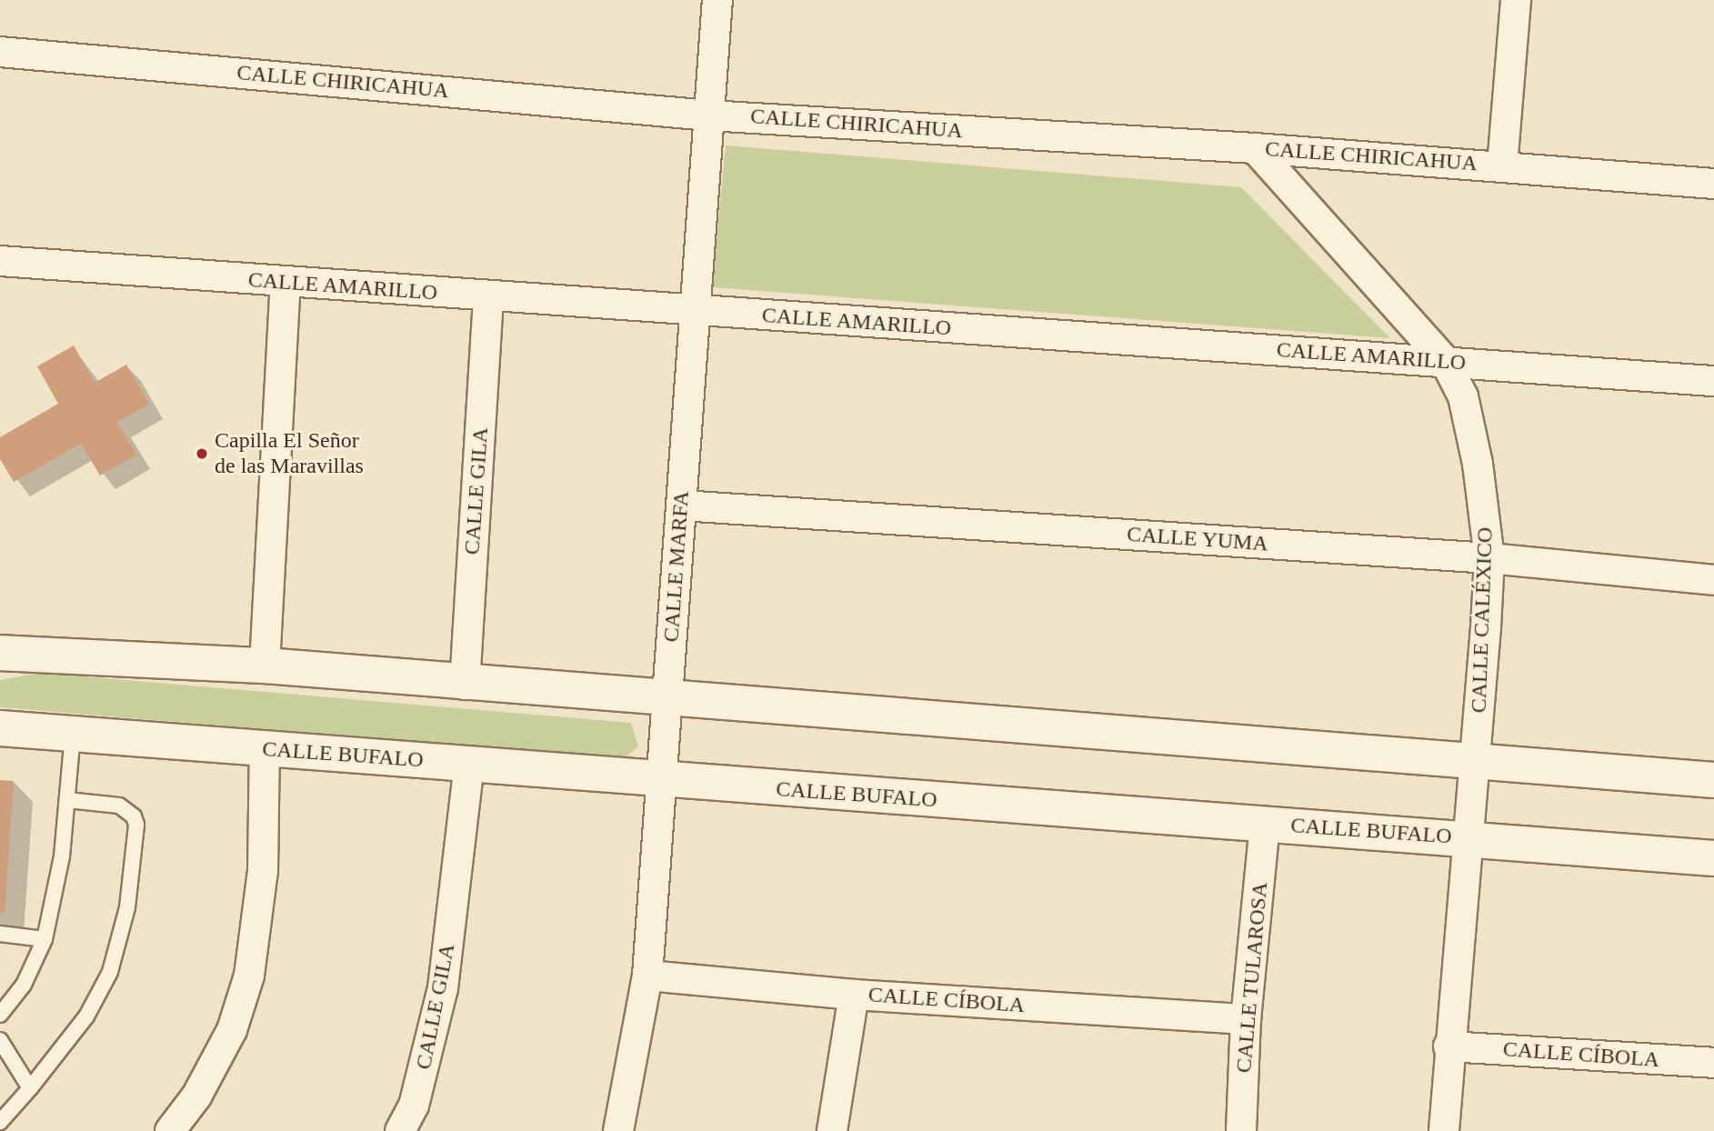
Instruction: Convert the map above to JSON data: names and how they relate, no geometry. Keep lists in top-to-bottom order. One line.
{"streets":{"main road":["CALLE BUFALO"],"street":["CALLE CHIRICAHUA","CALLE AMARILLO","CALLE GILA","CALLE YUMA","CALLE MARFA","CALLE CALÉXICO","CALLE TULAROSA","CALLE CÍBOLA"]},"crossings":[["CALLE CHIRICAHUA","CALLE MARFA"],["CALLE CHIRICAHUA","CALLE CALÉXICO"],["CALLE AMARILLO","CALLE GILA"],["CALLE AMARILLO","CALLE MARFA"],["CALLE AMARILLO","CALLE CALÉXICO"],["CALLE GILA","CALLE BUFALO"],["CALLE YUMA","CALLE MARFA"],["CALLE YUMA","CALLE CALÉXICO"],["CALLE MARFA","CALLE BUFALO"],["CALLE MARFA","CALLE CÍBOLA"],["CALLE CALÉXICO","CALLE BUFALO"],["CALLE CALÉXICO","CALLE CÍBOLA"],["CALLE BUFALO","CALLE TULAROSA"],["CALLE TULAROSA","CALLE CÍBOLA"]],"places":["Capilla El Señor de las Maravillas"]}
